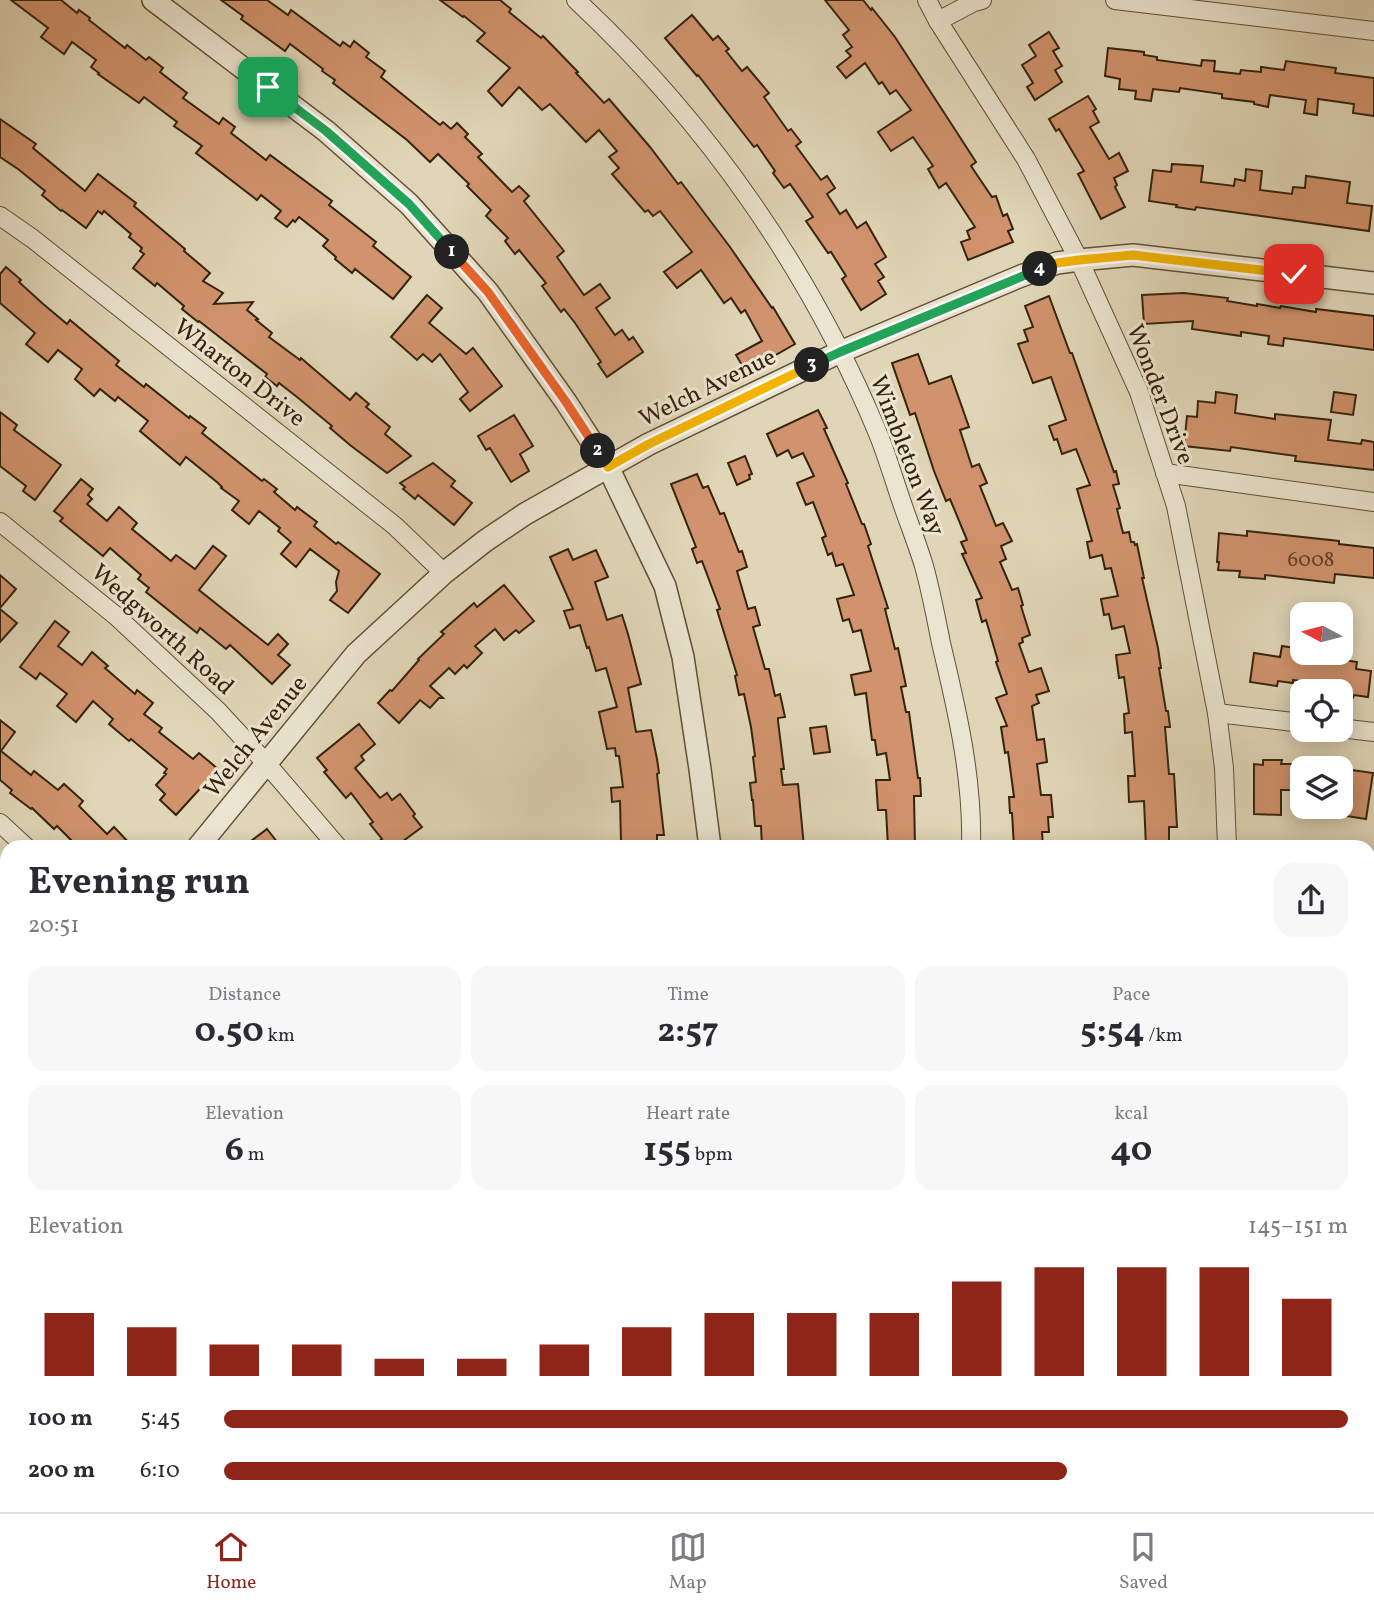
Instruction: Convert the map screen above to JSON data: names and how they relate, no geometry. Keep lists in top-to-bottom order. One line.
{"streets":{"street":["Wharton Drive","Welch Avenue","Wonder Drive","Wimbleton Way","Wedgworth Road"]},"crossings":[["Wharton Drive","Welch Avenue"],["Welch Avenue","Wonder Drive"],["Welch Avenue","Wimbleton Way"],["Welch Avenue","Wedgworth Road"]],"house_numbers":["6008"],"north":"left","page":{"pins":["1","4","3","2"],"heading":["Evening run","20:51"],"stats":[["Distance","0.50 km"],["Time","2:57"],["Pace","5:54 /km"],["Elevation","6 m"],["Heart rate","155 bpm"],["kcal","40"]],"chart":["Elevation","145–151 m"],"list":[{"name":"100 m","note":"5:45"},{"name":"200 m","note":"6:10"}],"tabs":["Home","Map","Saved"]}}
